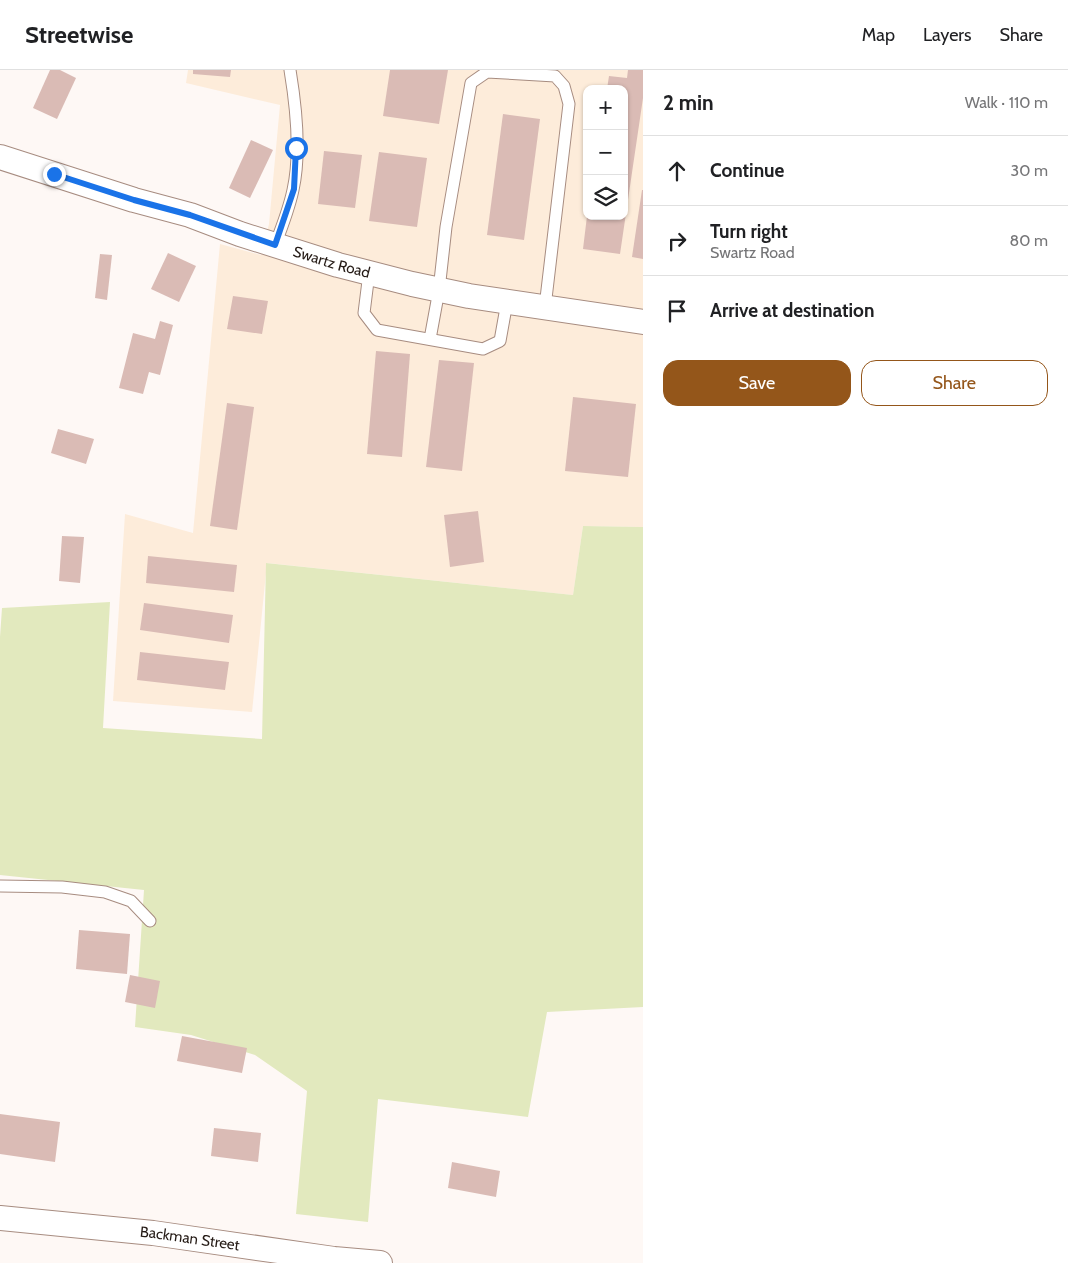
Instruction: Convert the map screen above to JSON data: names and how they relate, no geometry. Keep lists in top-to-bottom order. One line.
{"streets":{"street":["Swartz Road","Backman Street"]},"page":{"header":"Streetwise","nav":["Map","Layers","Share"],"heading":["2 min","Walk · 110 m"],"map_buttons":["+","−"],"list":[["Continue","30 m"],["Turn right","Swartz Road","80 m"],"Arrive at destination"],"buttons":["Save","Share"]}}
